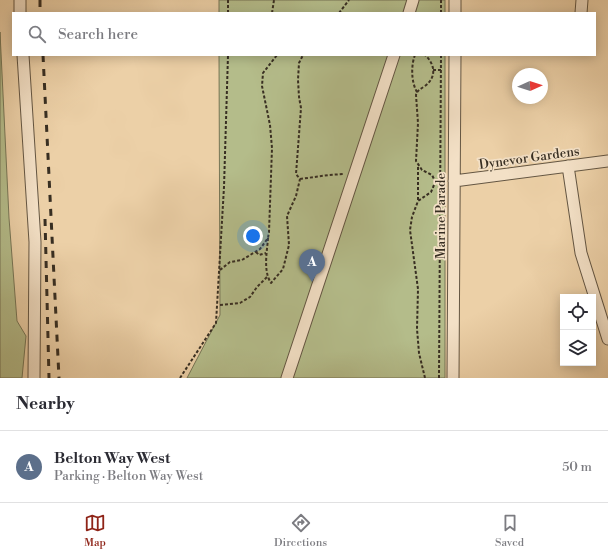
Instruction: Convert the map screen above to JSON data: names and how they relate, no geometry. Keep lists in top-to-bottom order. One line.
{"streets":{"street":["Dynevor Gardens","Marine Parade"]},"crossings":[["Dynevor Gardens","Marine Parade"]],"north":"right","page":{"search":"Search here","pins":"A","heading":"Nearby","list":[{"mark":"A","name":"Belton Way West","note":"Parking · Belton Way West","value":"50 m"}],"nav":["Map","Directions","Saved"]}}
